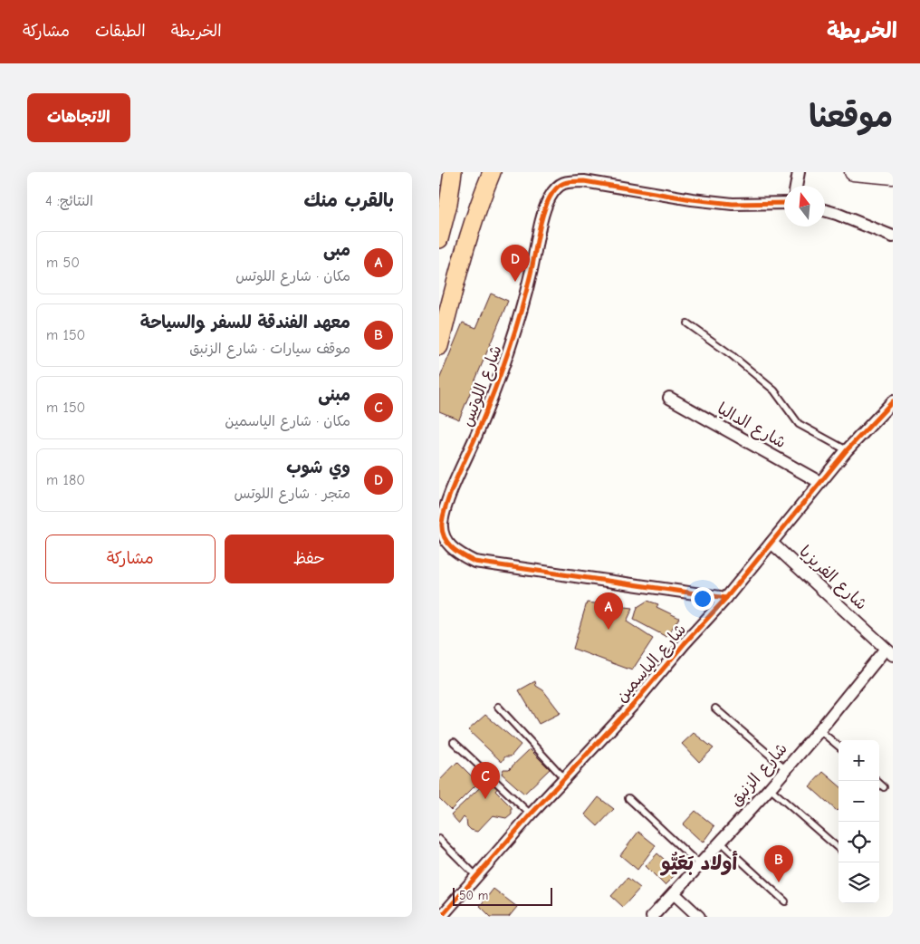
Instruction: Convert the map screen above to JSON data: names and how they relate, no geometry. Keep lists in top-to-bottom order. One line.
{"streets":{"street":["شارع اللوتس","شارع الداليا","شارع الفريزيا","شارع الياسمين","شارع الزنبق"]},"crossings":[["شارع اللوتس","شارع الياسمين"],["شارع الداليا","شارع الياسمين"],["شارع الفريزيا","شارع الياسمين"],["شارع الفريزيا","شارع الزنبق"]],"districts":["أولاد بَعَيُّو"],"scale_bar":"50 m","north":"top","page":{"header":"الخريطة","nav":["الخريطة","الطبقات","مشاركة"],"title":"موقعنا","buttons":["الاتجاهات",["حفظ","مشاركة"]],"heading":["بالقرب منك","النتائج: 4"],"list":[{"mark":"A","name":"مبى","note":"مكان · شارع اللوتس","value":"50 m"},{"mark":"B","name":"معهد الفندقة للسفر والسياحة","note":"موقف سيارات · شارع الزنبق","value":"150 m"},{"mark":"C","name":"مبنى","note":"مكان · شارع الياسمين","value":"150 m"},{"mark":"D","name":"وي شوب","note":"متجر · شارع اللوتس","value":"180 m"}],"pins":["D","A","C","B"],"map_buttons":["+","−"],"scale":"50 m"}}
